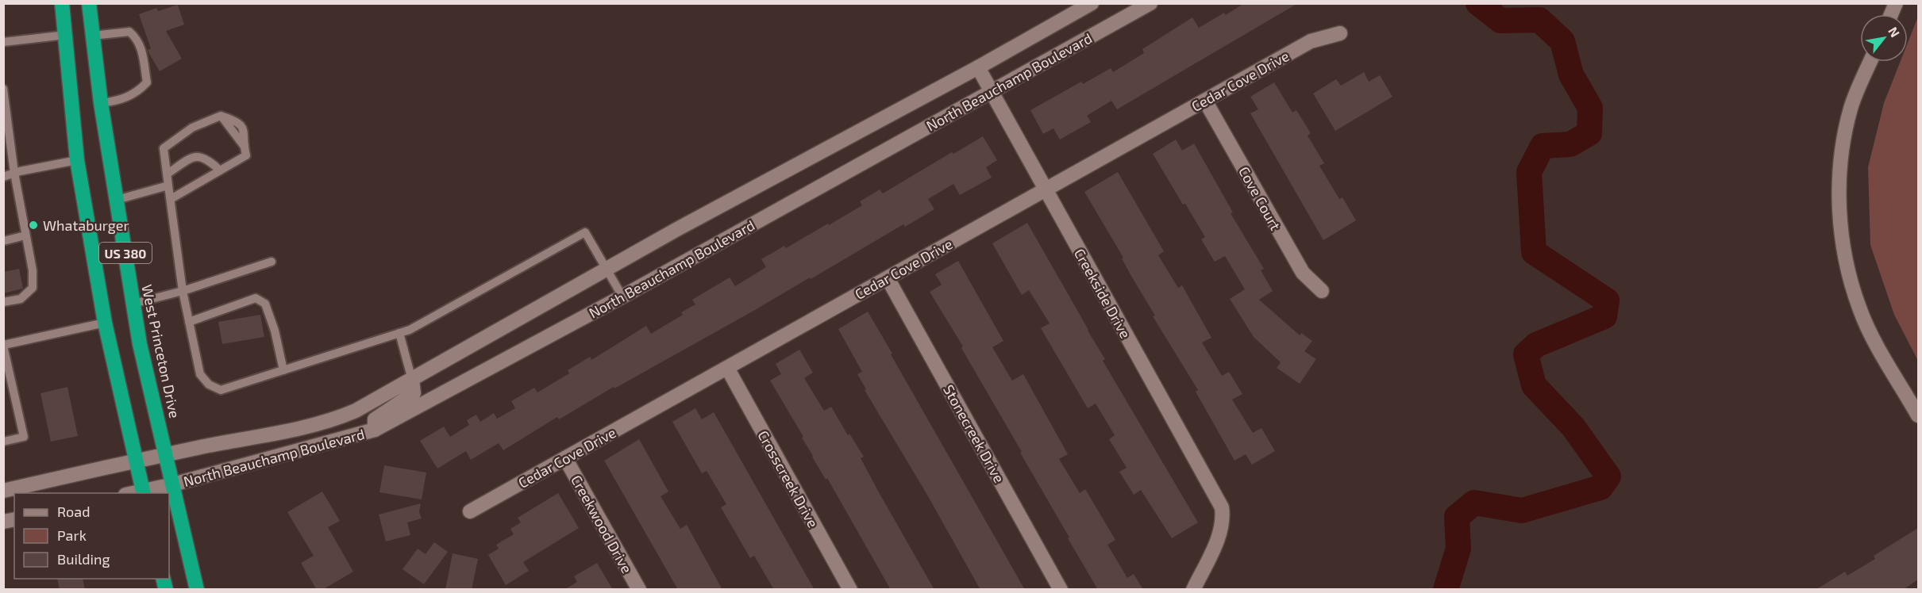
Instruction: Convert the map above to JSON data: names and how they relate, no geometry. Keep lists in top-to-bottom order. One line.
{"streets":{"highway":["US 380","West Princeton Drive"],"street":["Cedar Cove Drive","North Beauchamp Boulevard","Cove Court","Creekside Drive","Stonecreek Drive","Crosscreek Drive","Creekwood Drive"]},"crossings":[["Cedar Cove Drive","Cove Court"],["Cedar Cove Drive","Creekside Drive"],["Cedar Cove Drive","Stonecreek Drive"],["Cedar Cove Drive","Crosscreek Drive"],["Cedar Cove Drive","Creekwood Drive"],["North Beauchamp Boulevard","US 380"],["North Beauchamp Boulevard","Creekside Drive"],["North Beauchamp Boulevard","West Princeton Drive"]],"places":["Whataburger"],"legend":["Road","Park","Building"],"north":"top right"}
